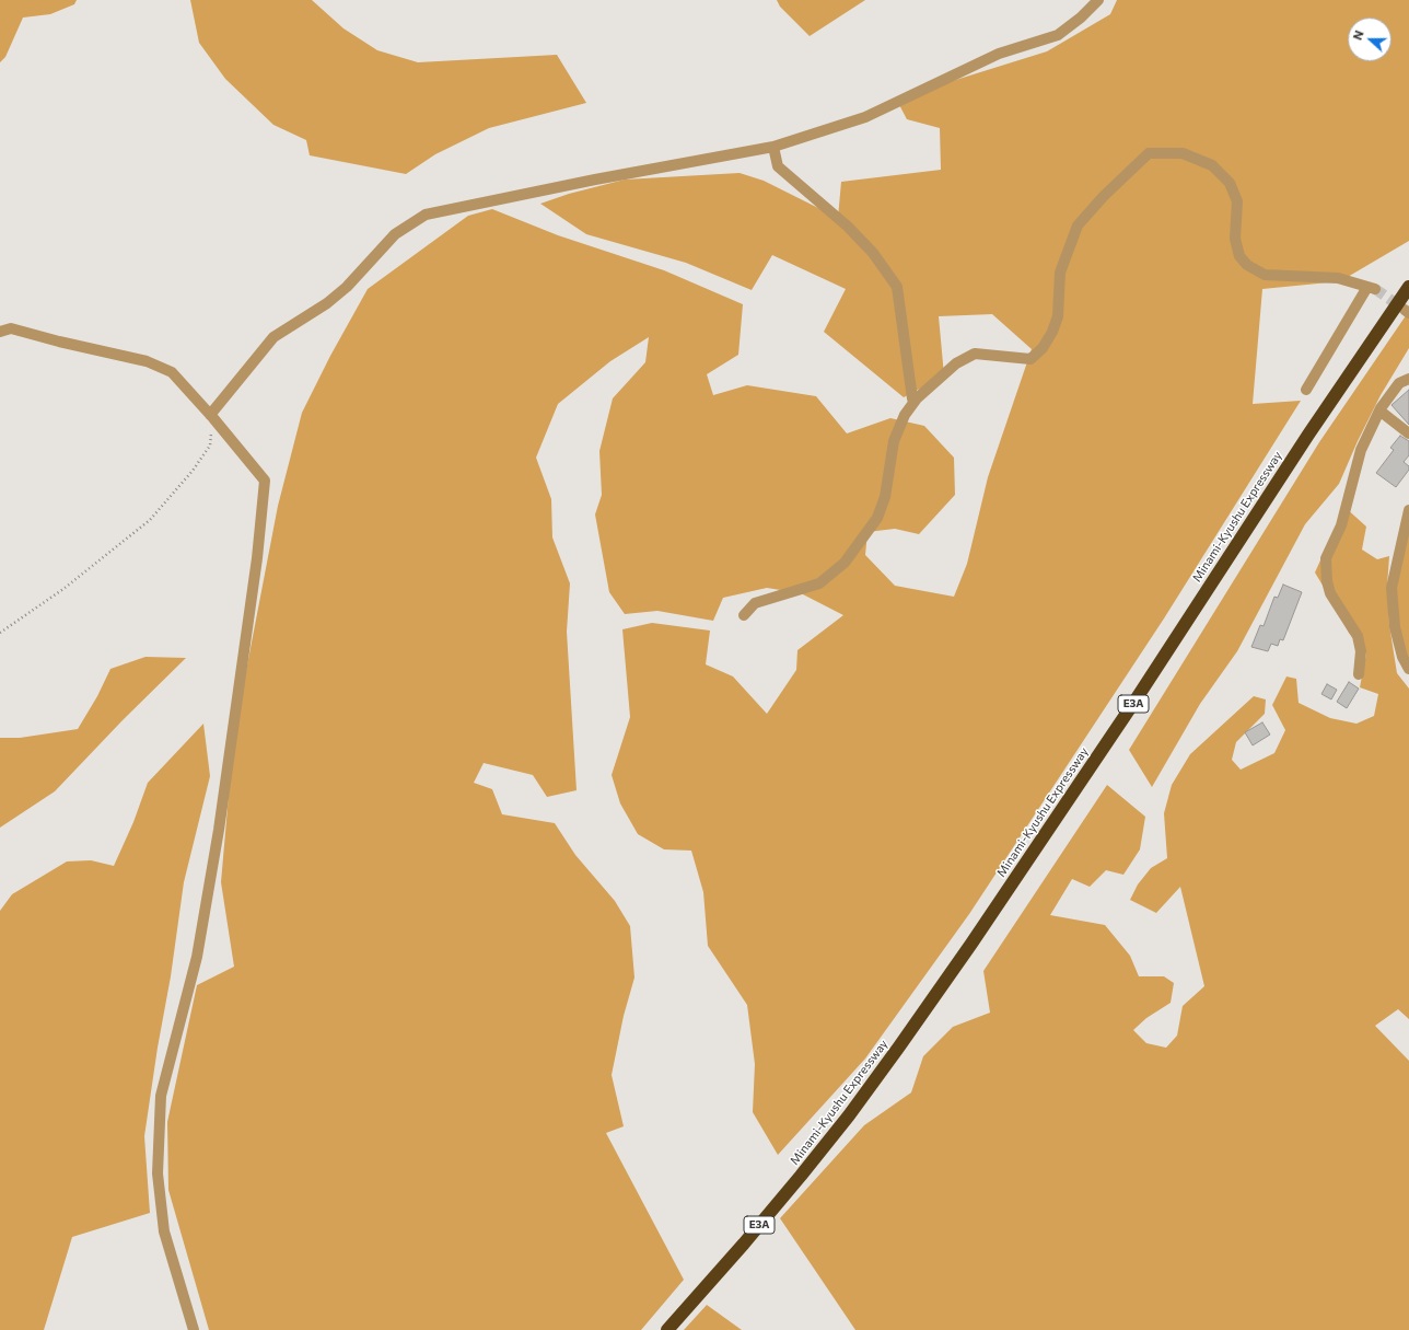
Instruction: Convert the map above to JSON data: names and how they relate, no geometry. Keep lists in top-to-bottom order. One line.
{"streets":{"highway":["Minami-Kyushu Expressway","E3A"]},"north":"left"}
